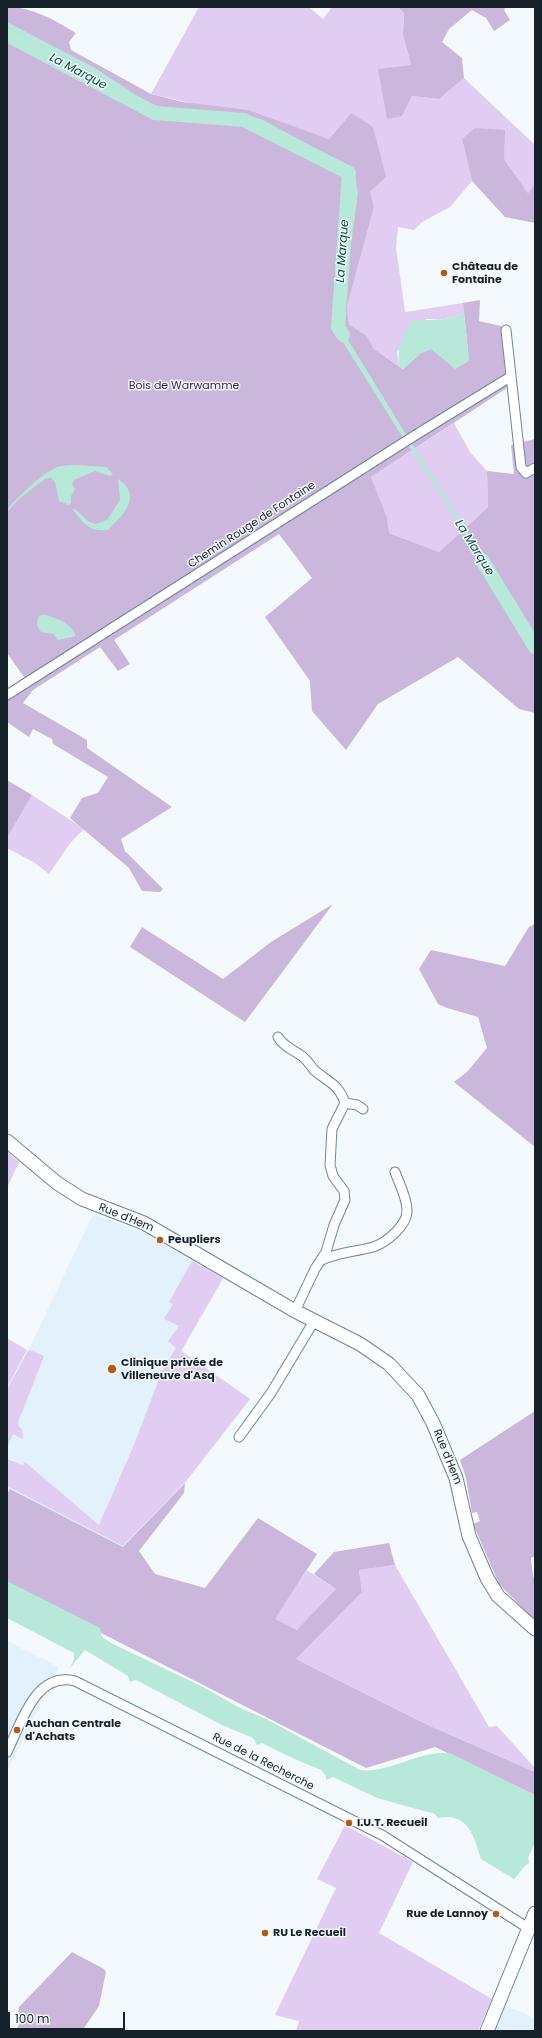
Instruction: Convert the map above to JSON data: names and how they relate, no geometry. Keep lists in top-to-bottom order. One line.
{"streets":{"street":["Chemin Rouge de Fontaine","Rue d'Hem","Rue de la Recherche"]},"water":["La Marque"],"parks":["Bois de Warwamme"],"places":["Château de Fontaine","Peupliers","Clinique privée de Villeneuve d'Asq","Auchan Centrale d'Achats","I.U.T. Recueil","Rue de Lannoy","RU Le Recueil"],"scale_bar":"100 m"}
